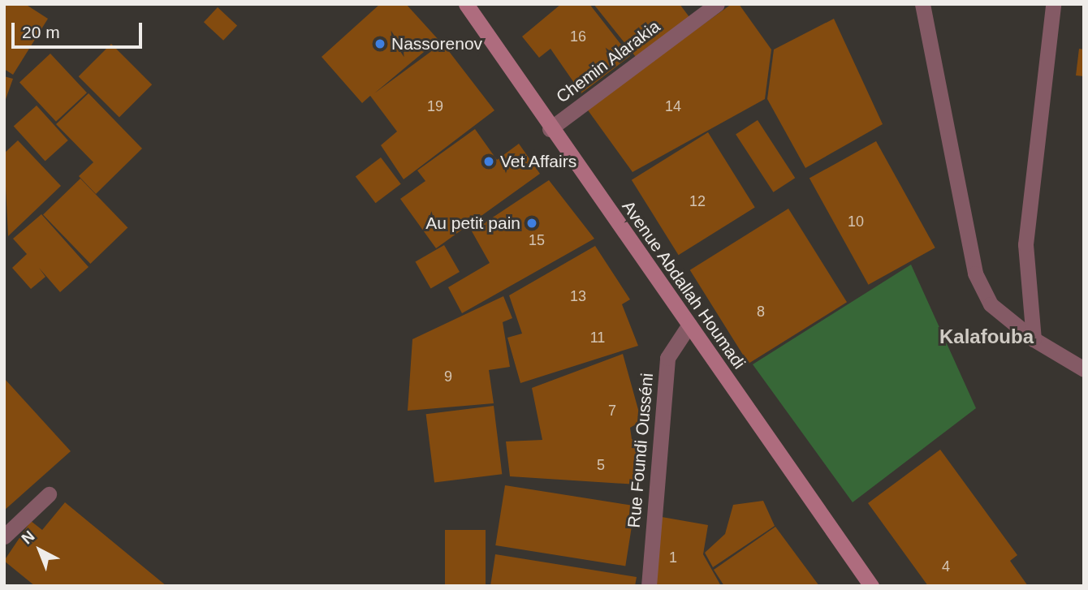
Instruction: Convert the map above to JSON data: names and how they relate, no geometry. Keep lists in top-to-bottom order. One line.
{"streets":{"main road":["Avenue Abdallah Houmadi"],"street":["Chemin Alarakia","Rue Foundi Ousséni"]},"crossings":[["Chemin Alarakia","Avenue Abdallah Houmadi"],["Avenue Abdallah Houmadi","Rue Foundi Ousséni"]],"districts":["Kalafouba"],"places":["Nassorenov","Vet Affairs","Au petit pain"],"house_numbers":["16","19","14","12","10","15","13","8","11","9","7","5","1","4"],"scale_bar":"20 m","north":"top left"}
